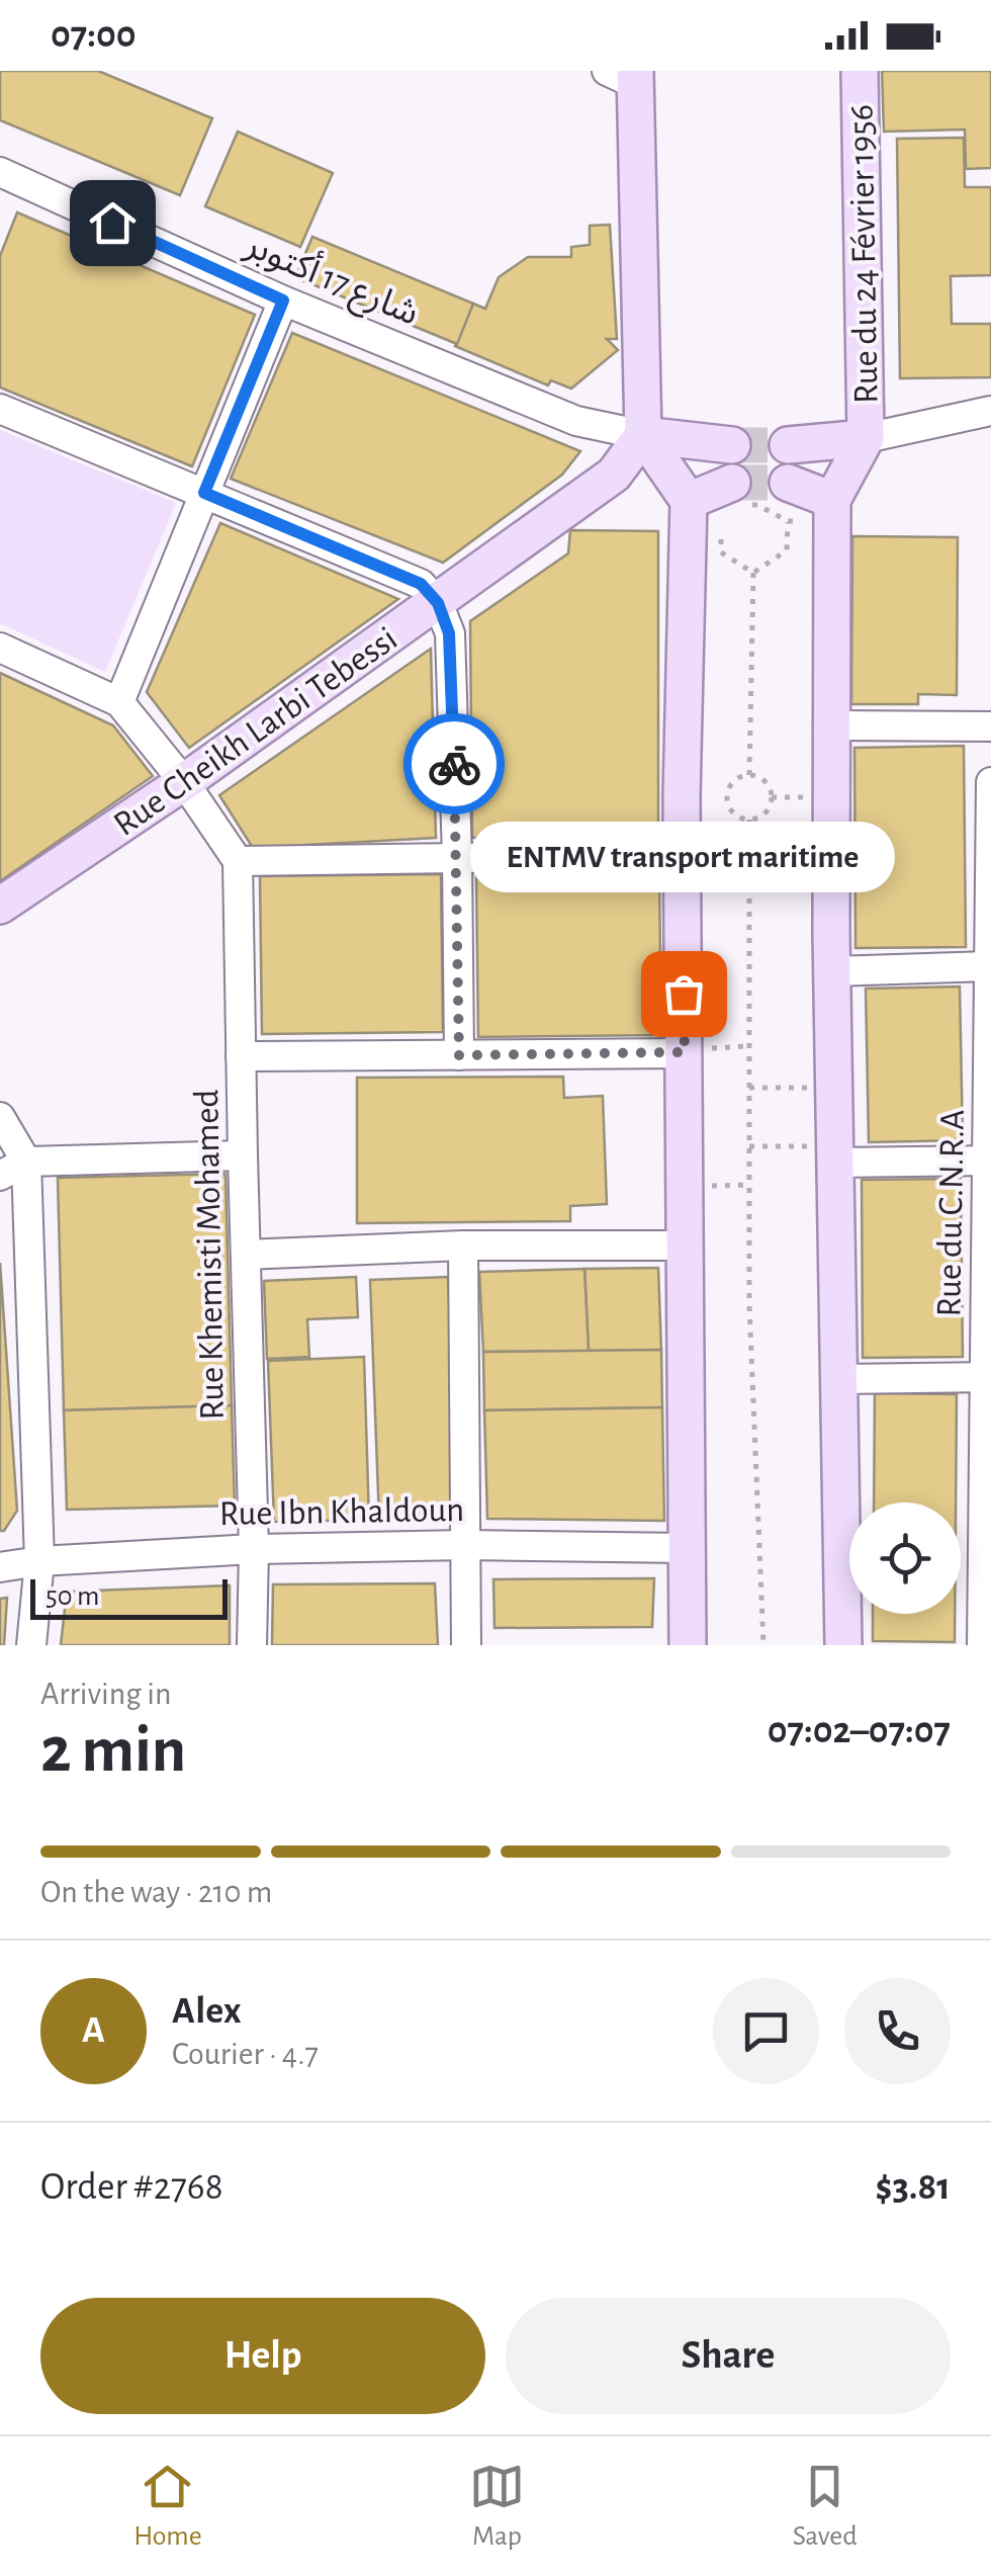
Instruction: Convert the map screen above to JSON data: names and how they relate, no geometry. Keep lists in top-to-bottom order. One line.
{"streets":{"main road":["Rue du 24 Février 1956","Rue Cheikh Larbi Tebessi"],"street":["شارع 17 أكتوبر","Rue du C.N.R.A","Rue Khemisti Mohamed","Rue Ibn Khaldoun"]},"crossings":[["شارع 17 أكتوبر","Rue Cheikh Larbi Tebessi"],["Rue Khemisti Mohamed","Rue Ibn Khaldoun"]],"places":["ENTMV transport maritime"],"scale_bar":"50 m","page":{"status":"07:00","bubble":"ENTMV transport maritime","scale":"50 m","heading":["2 min","Arriving in","07:02–07:07"],"panel":["Alex","Courier · 4.7","Order #2768","$3.81"],"bar":"On the way · 210 m","round":"A","buttons":["Help","Share"],"tabs":["Home","Map","Saved"]}}
